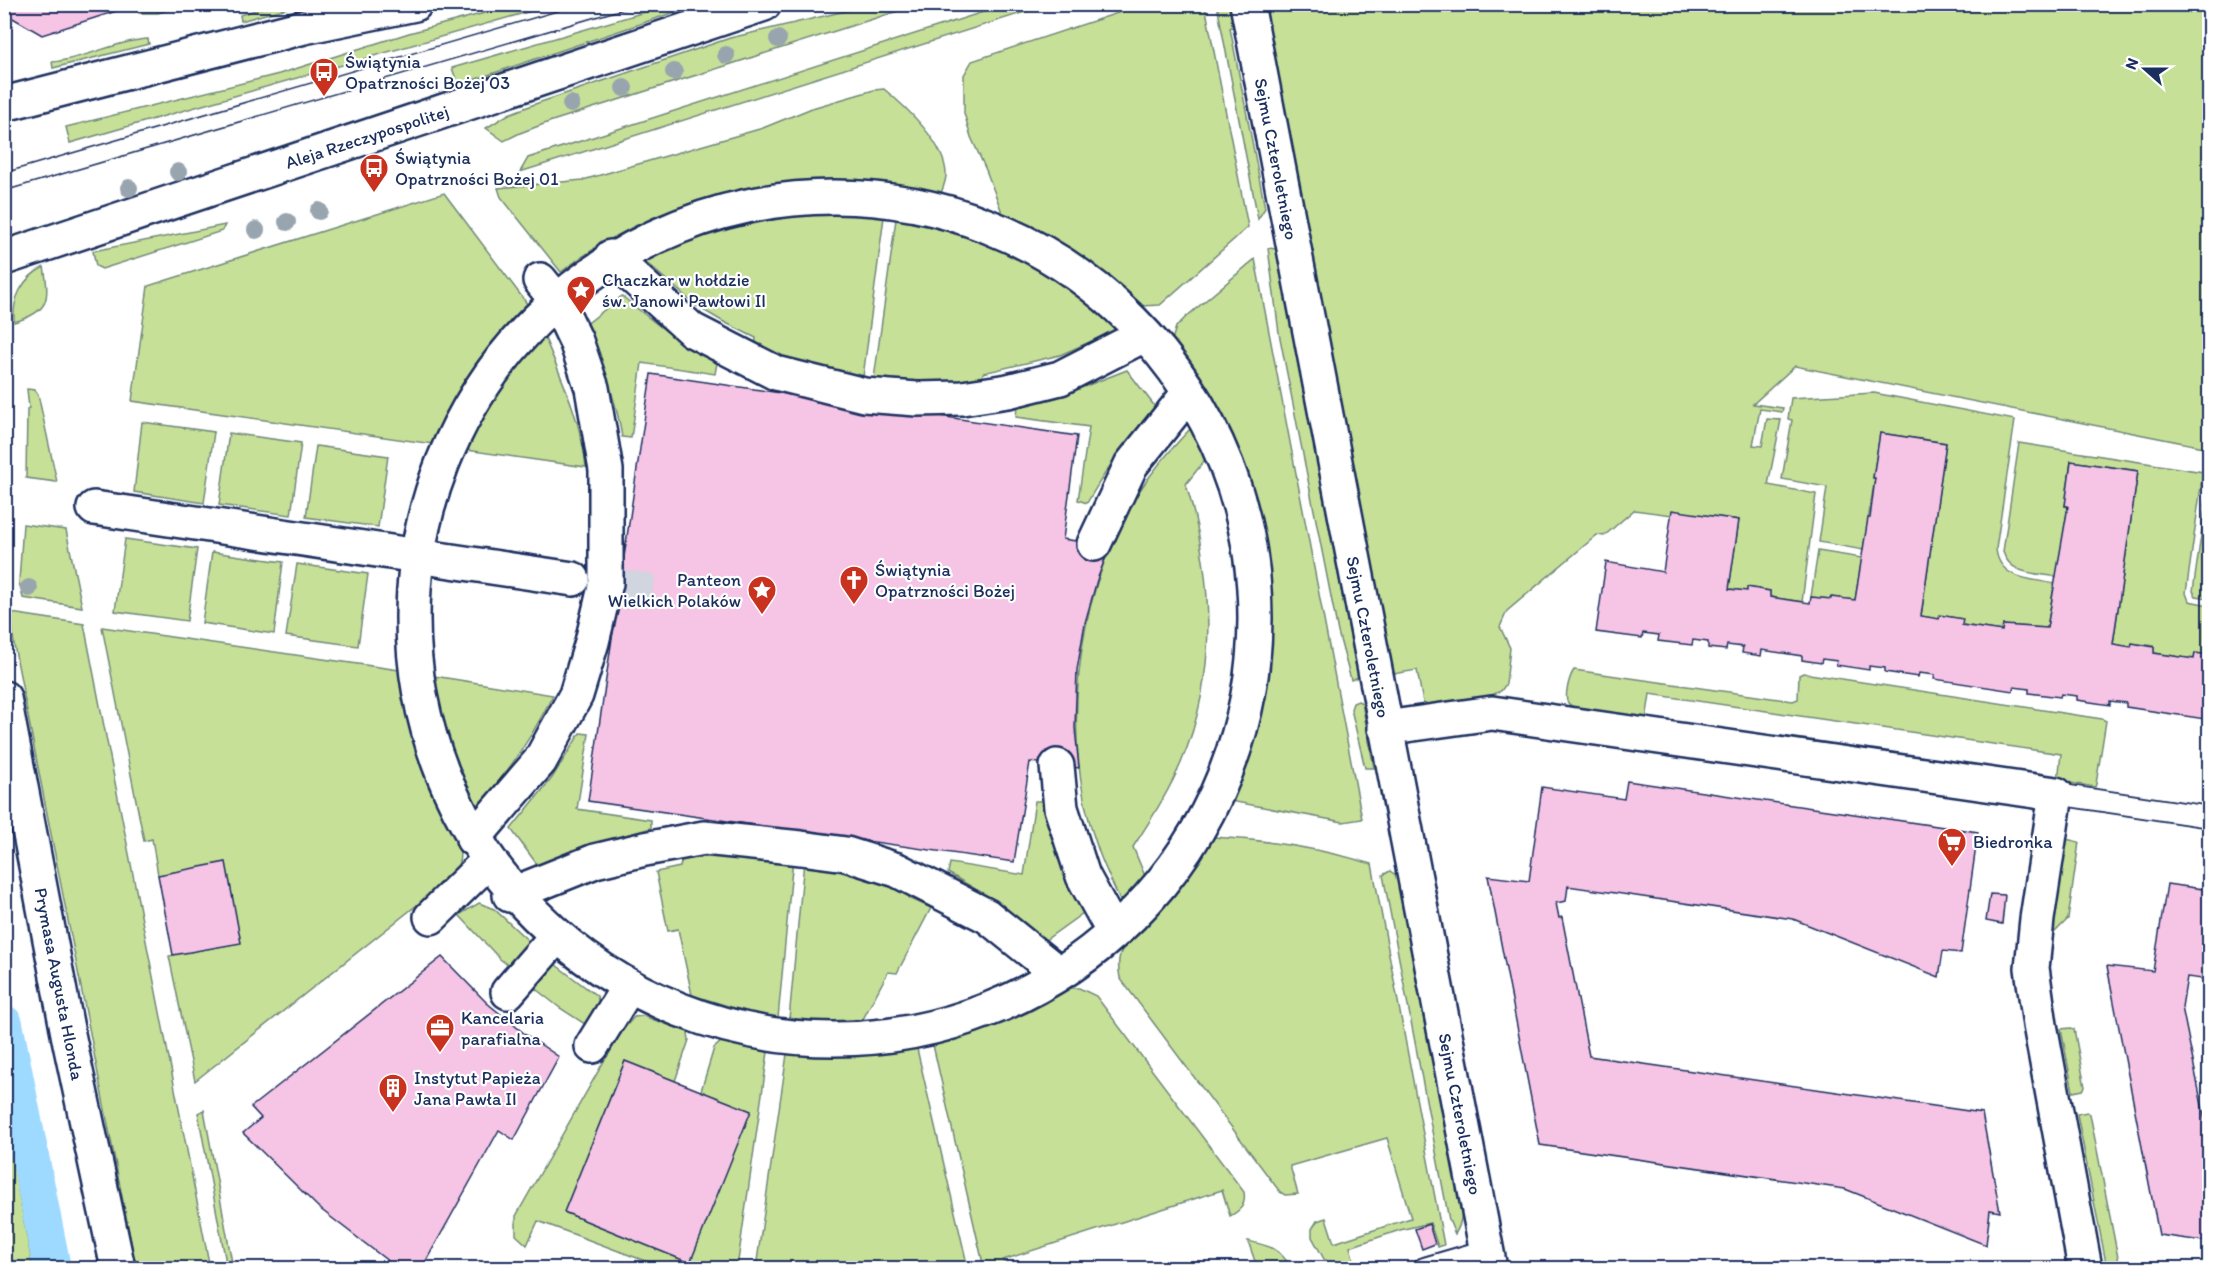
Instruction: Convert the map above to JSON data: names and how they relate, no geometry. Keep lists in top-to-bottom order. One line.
{"streets":{"street":["Aleja Rzeczypospolitej","Sejmu Czteroletniego","Prymasa Augusta Hlonda"]},"places":{"bus stop":["Świątynia Opatrzności Bożej 03","Świątynia Opatrzności Bożej 01"],"place":["Chaczkar w hołdzie św. Janowi Pawłowi II","Panteon Wielkich Polaków"],"church":["Świątynia Opatrzności Bożej"],"supermarket":["Biedronka"],"office":["Kancelaria parafialna"],"building":["Instytut Papieża Jana Pawła II"]},"north":"left"}
